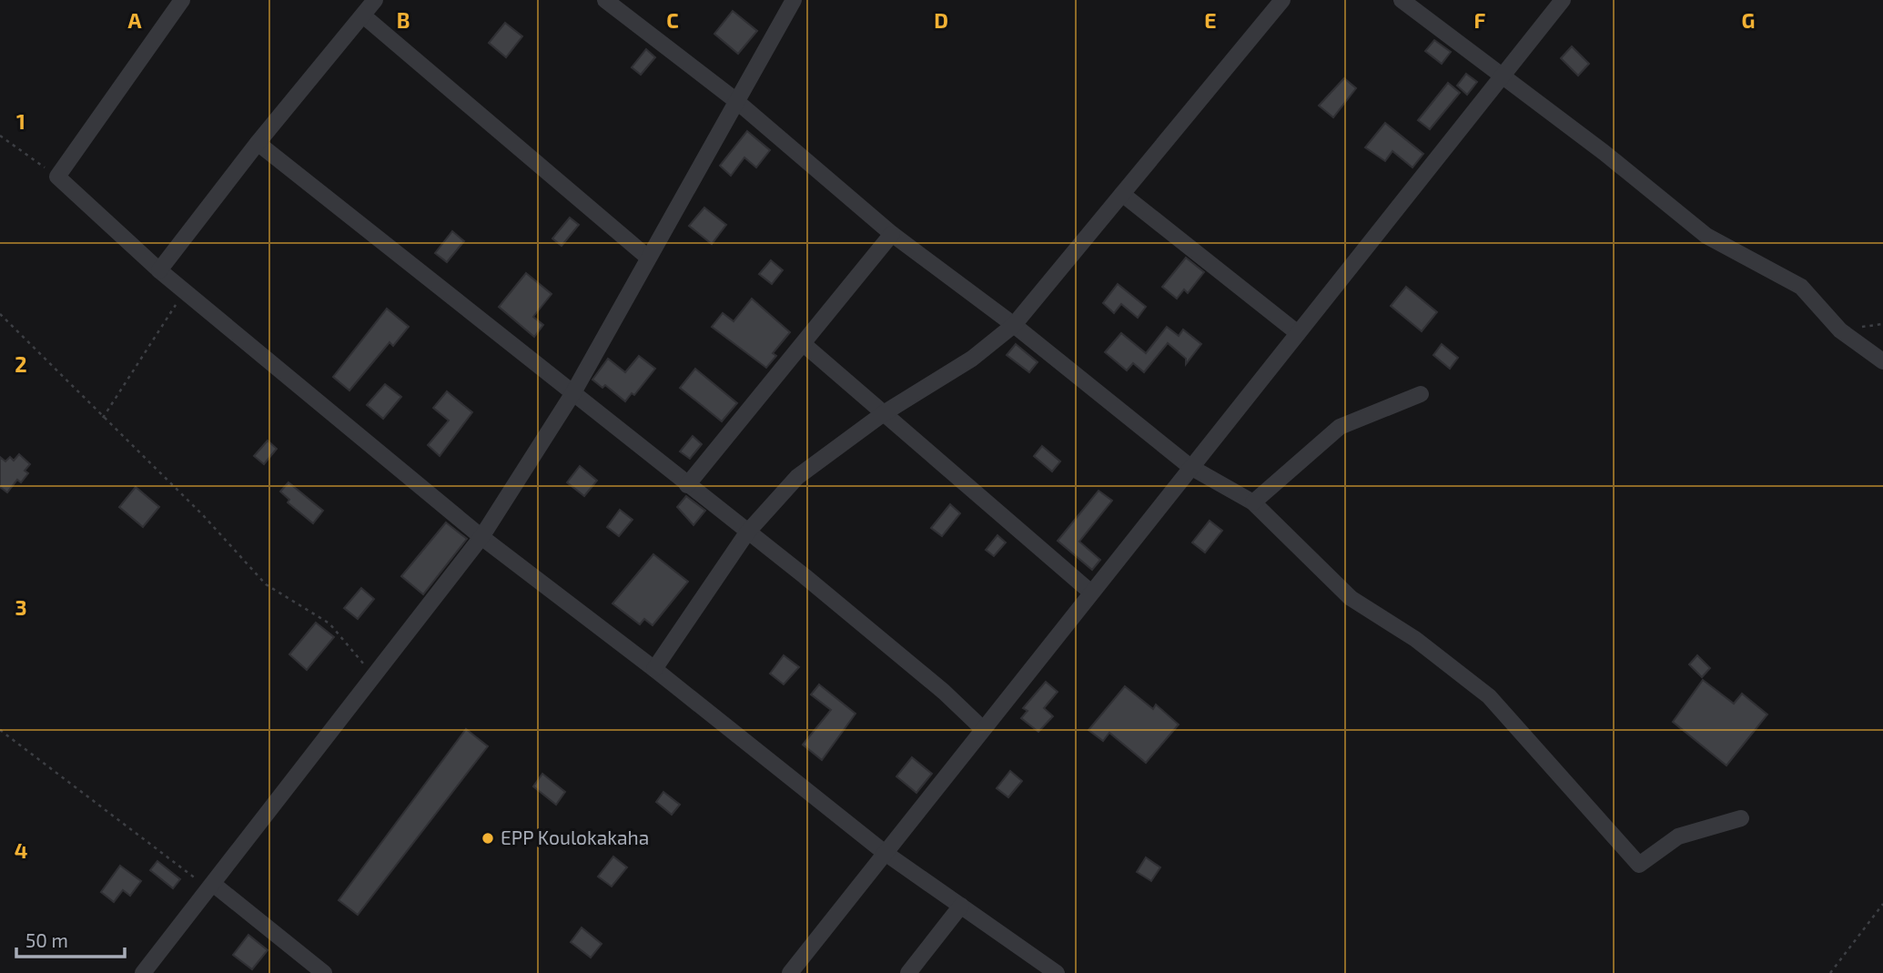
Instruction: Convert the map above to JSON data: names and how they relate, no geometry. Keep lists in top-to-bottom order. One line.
{"places":["EPP Koulokakaha"],"scale_bar":"50 m","grid":{"columns":["A","B","C","D","E","F","G"],"rows":["1","2","3","4"]}}
